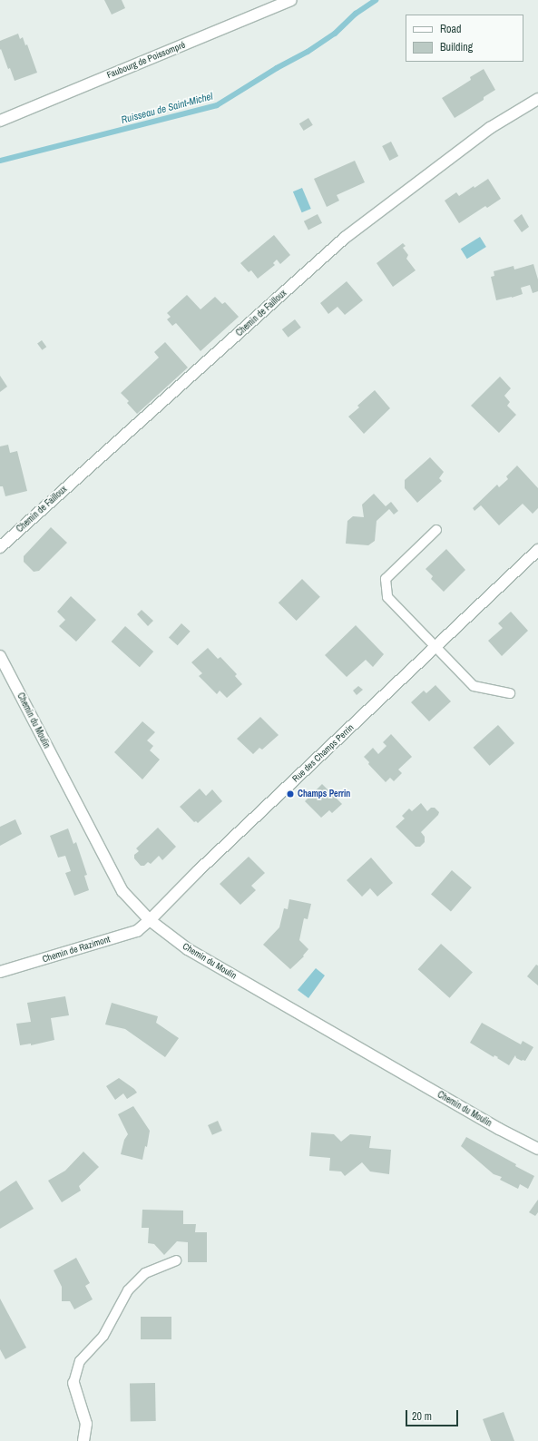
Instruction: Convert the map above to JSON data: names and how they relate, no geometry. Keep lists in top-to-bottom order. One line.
{"streets":{"street":["Faubourg de Poissompré","Chemin de Failloux","Chemin du Moulin","Rue des Champs Perrin","Chemin de Razimont"]},"crossings":[["Chemin du Moulin","Rue des Champs Perrin"],["Chemin du Moulin","Chemin de Razimont"],["Rue des Champs Perrin","Chemin de Razimont"]],"water":["Ruisseau de Saint-Michel"],"places":["Champs Perrin"],"legend":["Road","Building"],"scale_bar":"20 m"}
